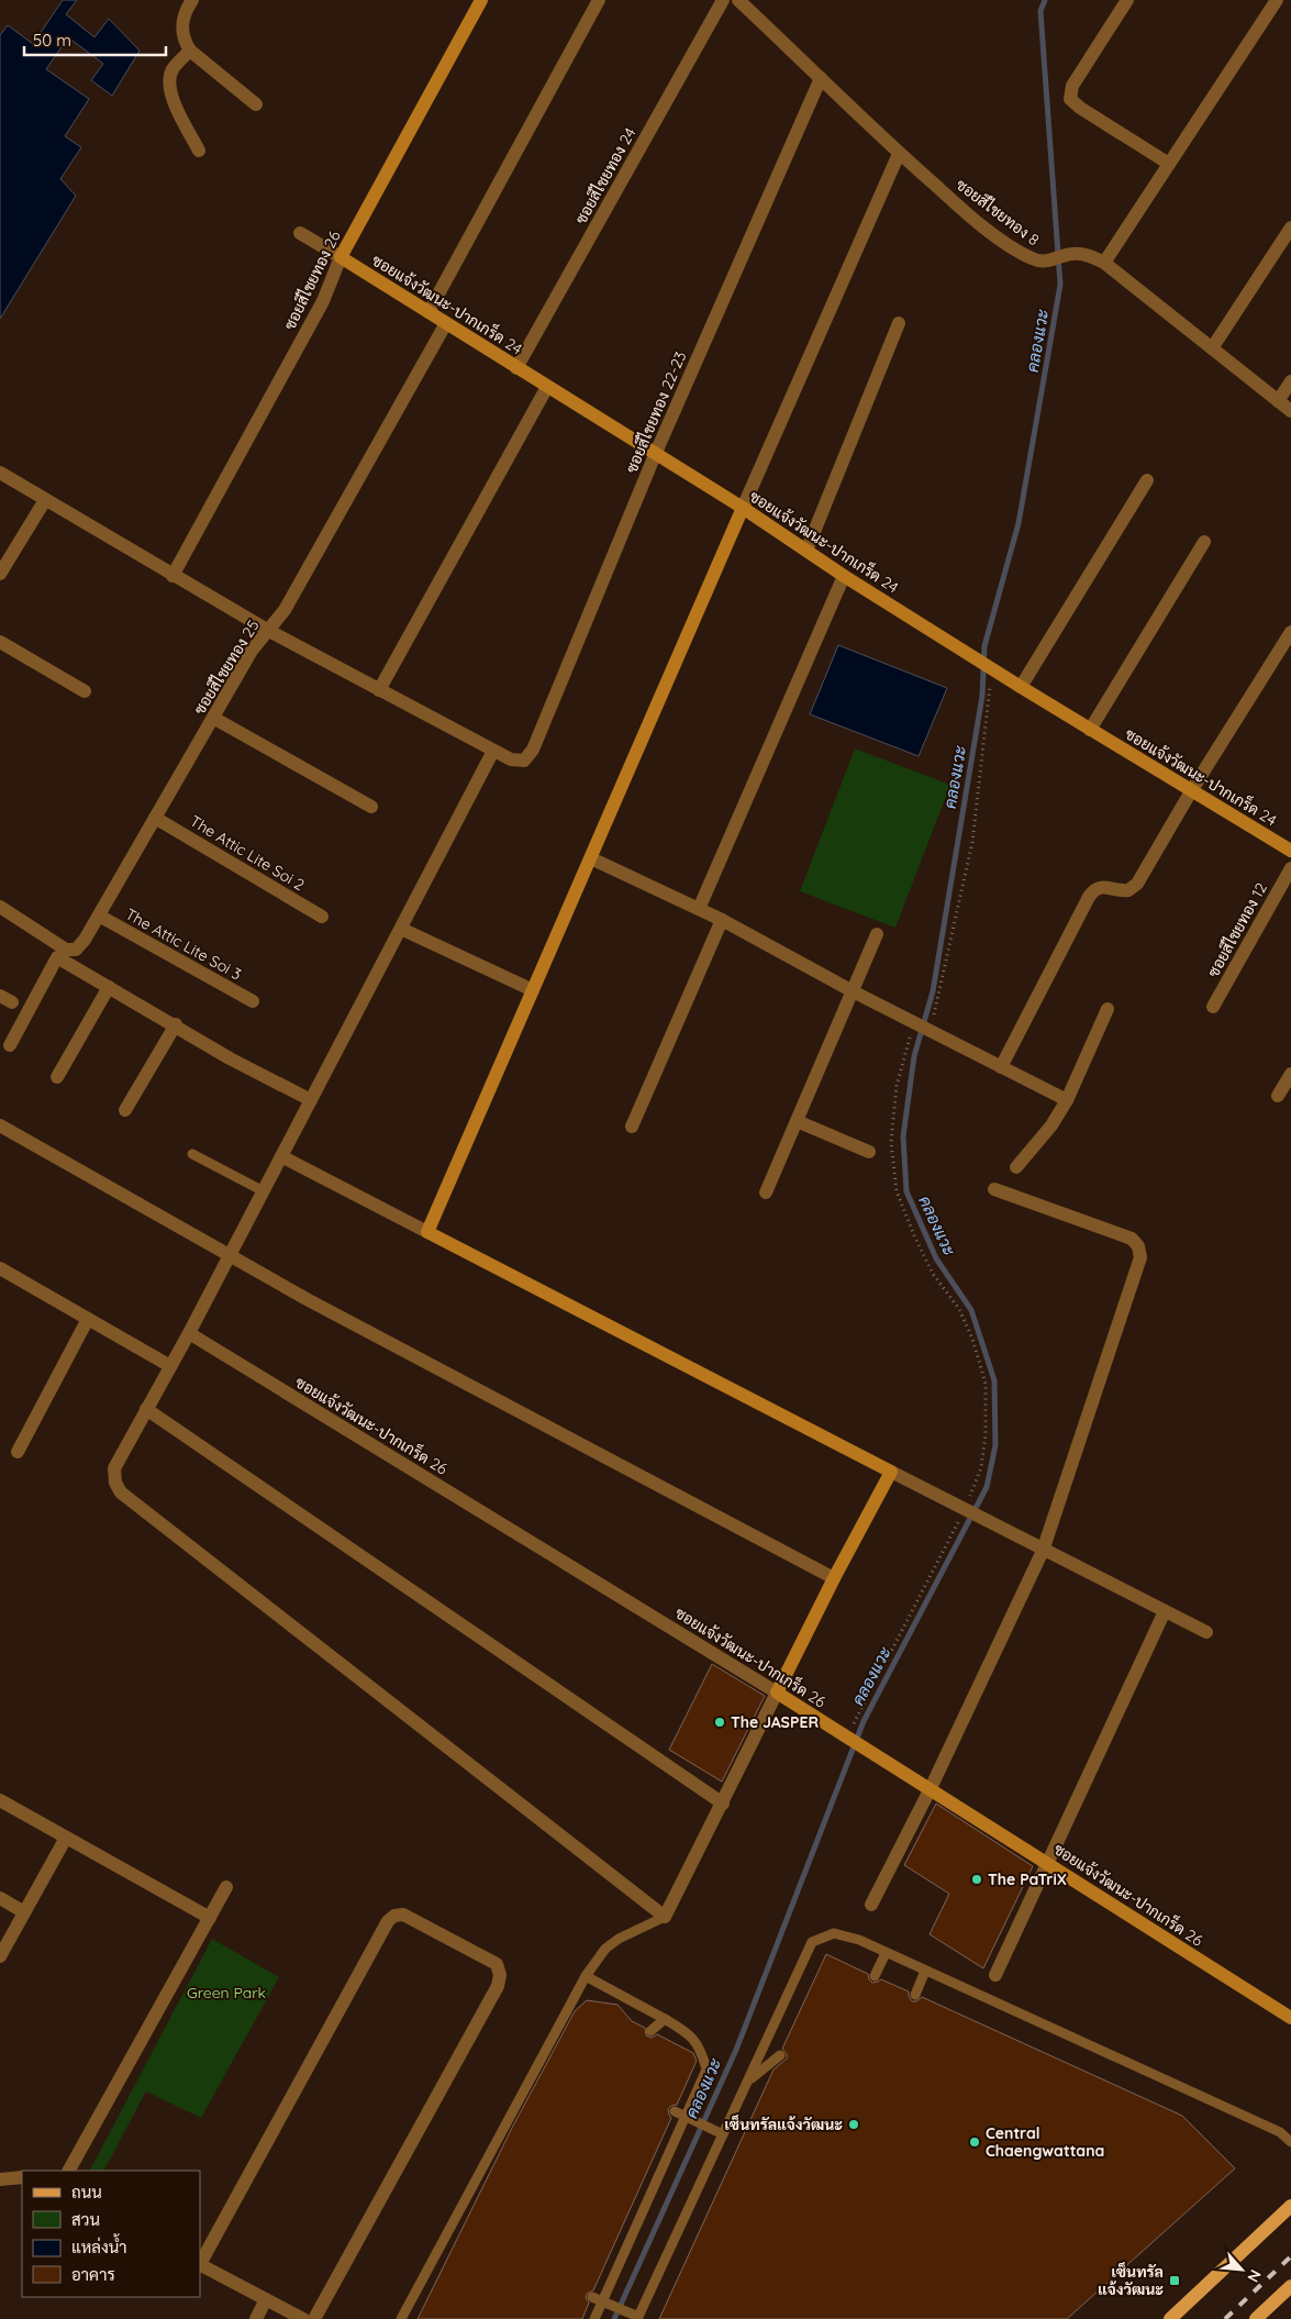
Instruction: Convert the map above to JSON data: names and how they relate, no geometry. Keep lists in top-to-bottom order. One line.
{"streets":{"street":["ซอยสีไชยทอง 24","ซอยสีไชยทอง 8","ซอยสีไชยทอง 26","ซอยแจ้งวัฒนะ-ปากเกร็ด 24","ซอยสีไชยทอง 22-23","ซอยสีไชยทอง 25","The Attic Lite Soi 2","ซอยสีไชยทอง 12","The Attic Lite Soi 3","ซอยแจ้งวัฒนะ-ปากเกร็ด 26"]},"crossings":[["ซอยสีไชยทอง 24","ซอยแจ้งวัฒนะ-ปากเกร็ด 24"],["ซอยสีไชยทอง 8","ซอยสีไชยทอง 22-23"],["ซอยสีไชยทอง 26","ซอยแจ้งวัฒนะ-ปากเกร็ด 24"],["ซอยแจ้งวัฒนะ-ปากเกร็ด 24","ซอยสีไชยทอง 22-23"],["ซอยแจ้งวัฒนะ-ปากเกร็ด 24","ซอยสีไชยทอง 25"],["ซอยสีไชยทอง 25","The Attic Lite Soi 2"],["ซอยสีไชยทอง 25","The Attic Lite Soi 3"]],"water":["คลองแวะ"],"parks":["Green Park"],"places":{"other":["The JASPER","The PaTriX","เซ็นทรัลแจ้งวัฒนะ","Central Chaengwattana"],"transit":["เซ็นทรัล แจ้งวัฒนะ"]},"legend":["ถนน","สวน","แหล่งน้ำ","อาคาร"],"scale_bar":"50 m","north":"bottom right"}
